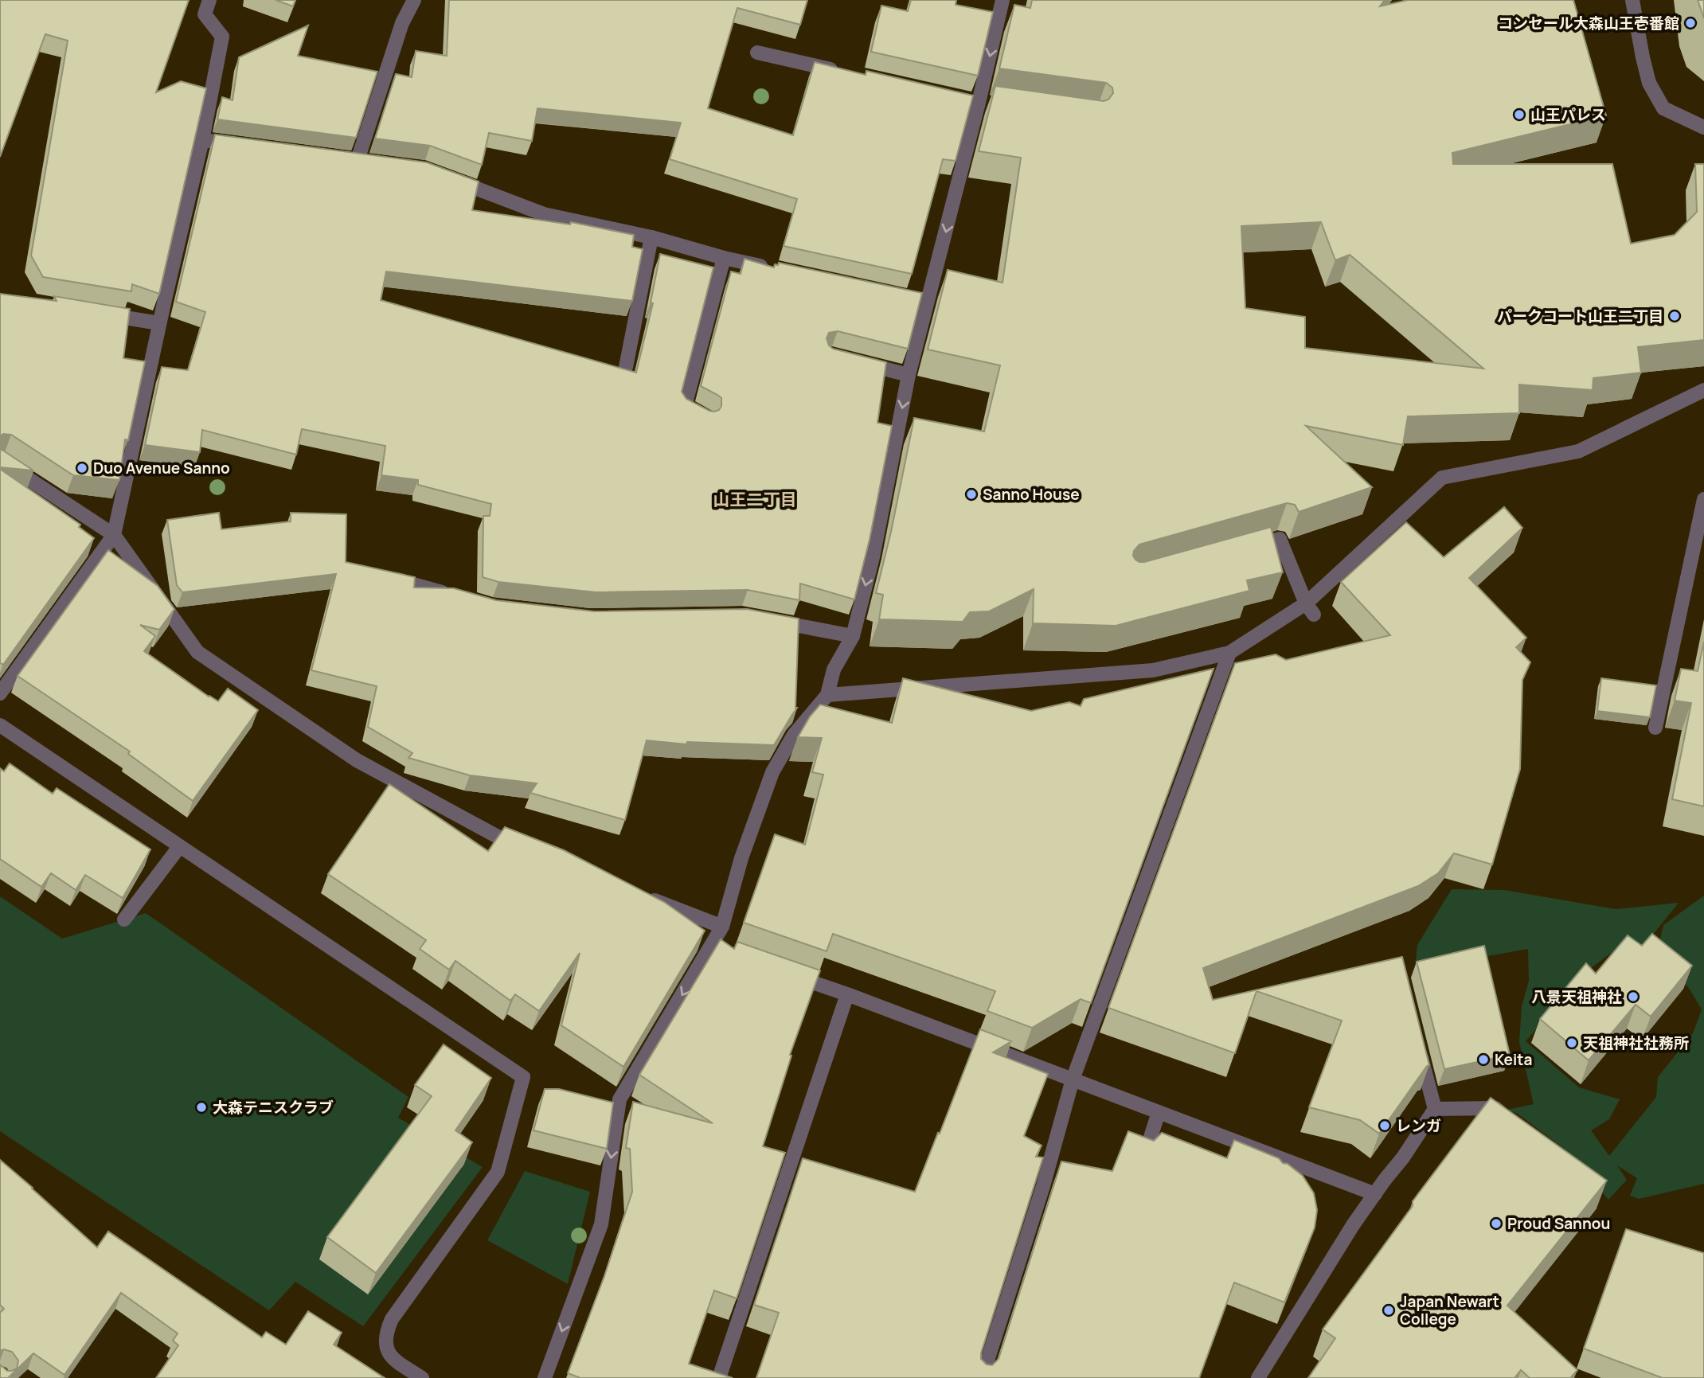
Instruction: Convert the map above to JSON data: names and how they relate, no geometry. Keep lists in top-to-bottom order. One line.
{"districts":["山王二丁目"],"places":["コンセール大森山王壱番館","山王パレス","パークコート山王二丁目","Duo Avenue Sanno","Sanno House","八景天祖神社","天祖神社社務所","Keita","大森テニスクラブ","レンガ","Proud Sannou","Japan Newart College"]}
